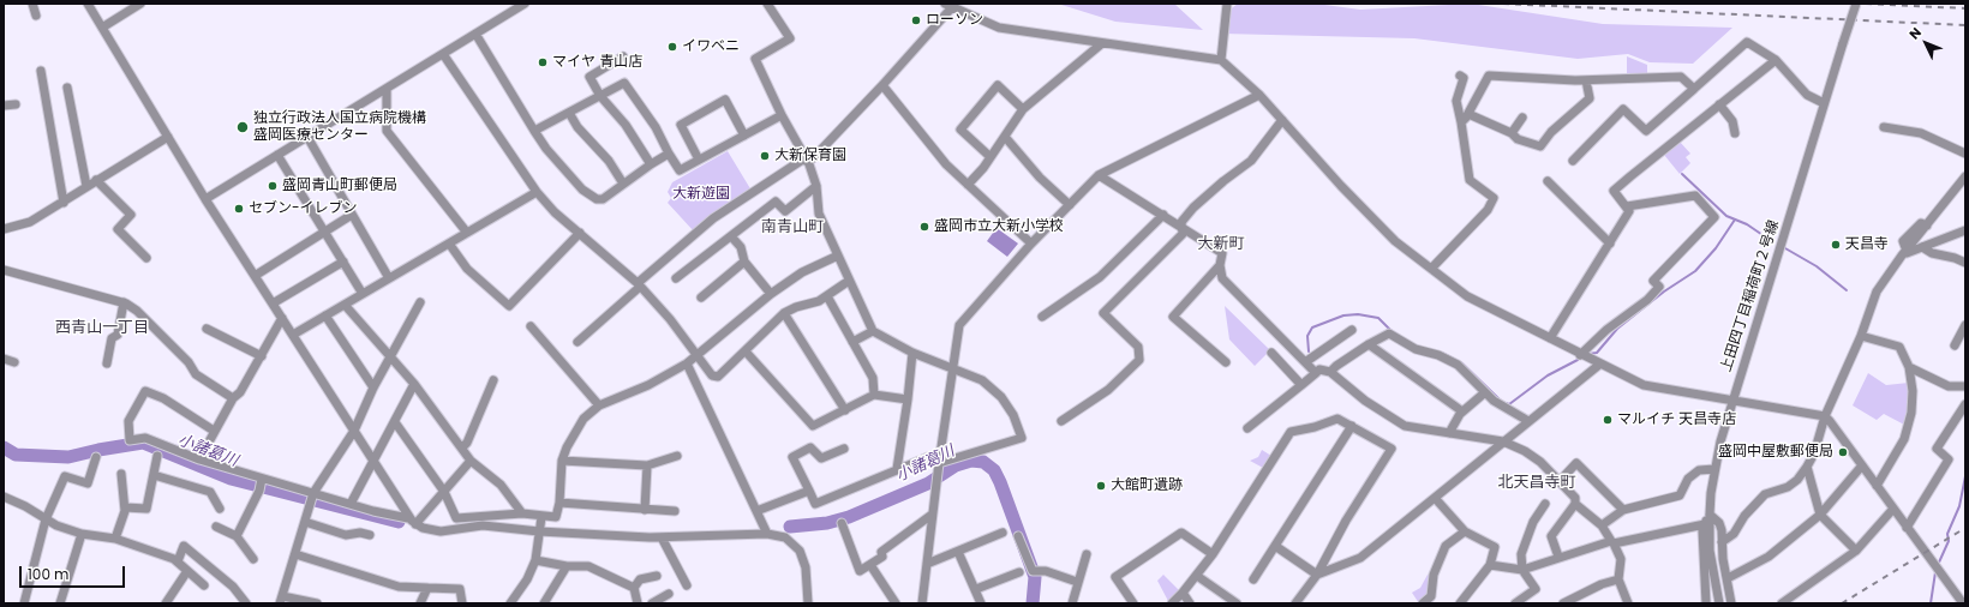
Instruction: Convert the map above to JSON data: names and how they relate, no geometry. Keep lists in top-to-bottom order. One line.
{"streets":{"street":["上田四丁目稲荷町２号線"]},"districts":["南青山町","大新町","西青山一丁目","北天昌寺町"],"water":["小諸葛川"],"parks":["大新遊園"],"places":["ローソン","イワベニ","マイヤ 青山店","独立行政法人国立病院機構 盛岡医療センター","大新保育園","盛岡青山町郵便局","セブン-イレブン","盛岡市立大新小学校","天昌寺","マルイチ 天昌寺店","盛岡中屋敷郵便局","大館町遺跡"],"scale_bar":"100 m","north":"top left"}
